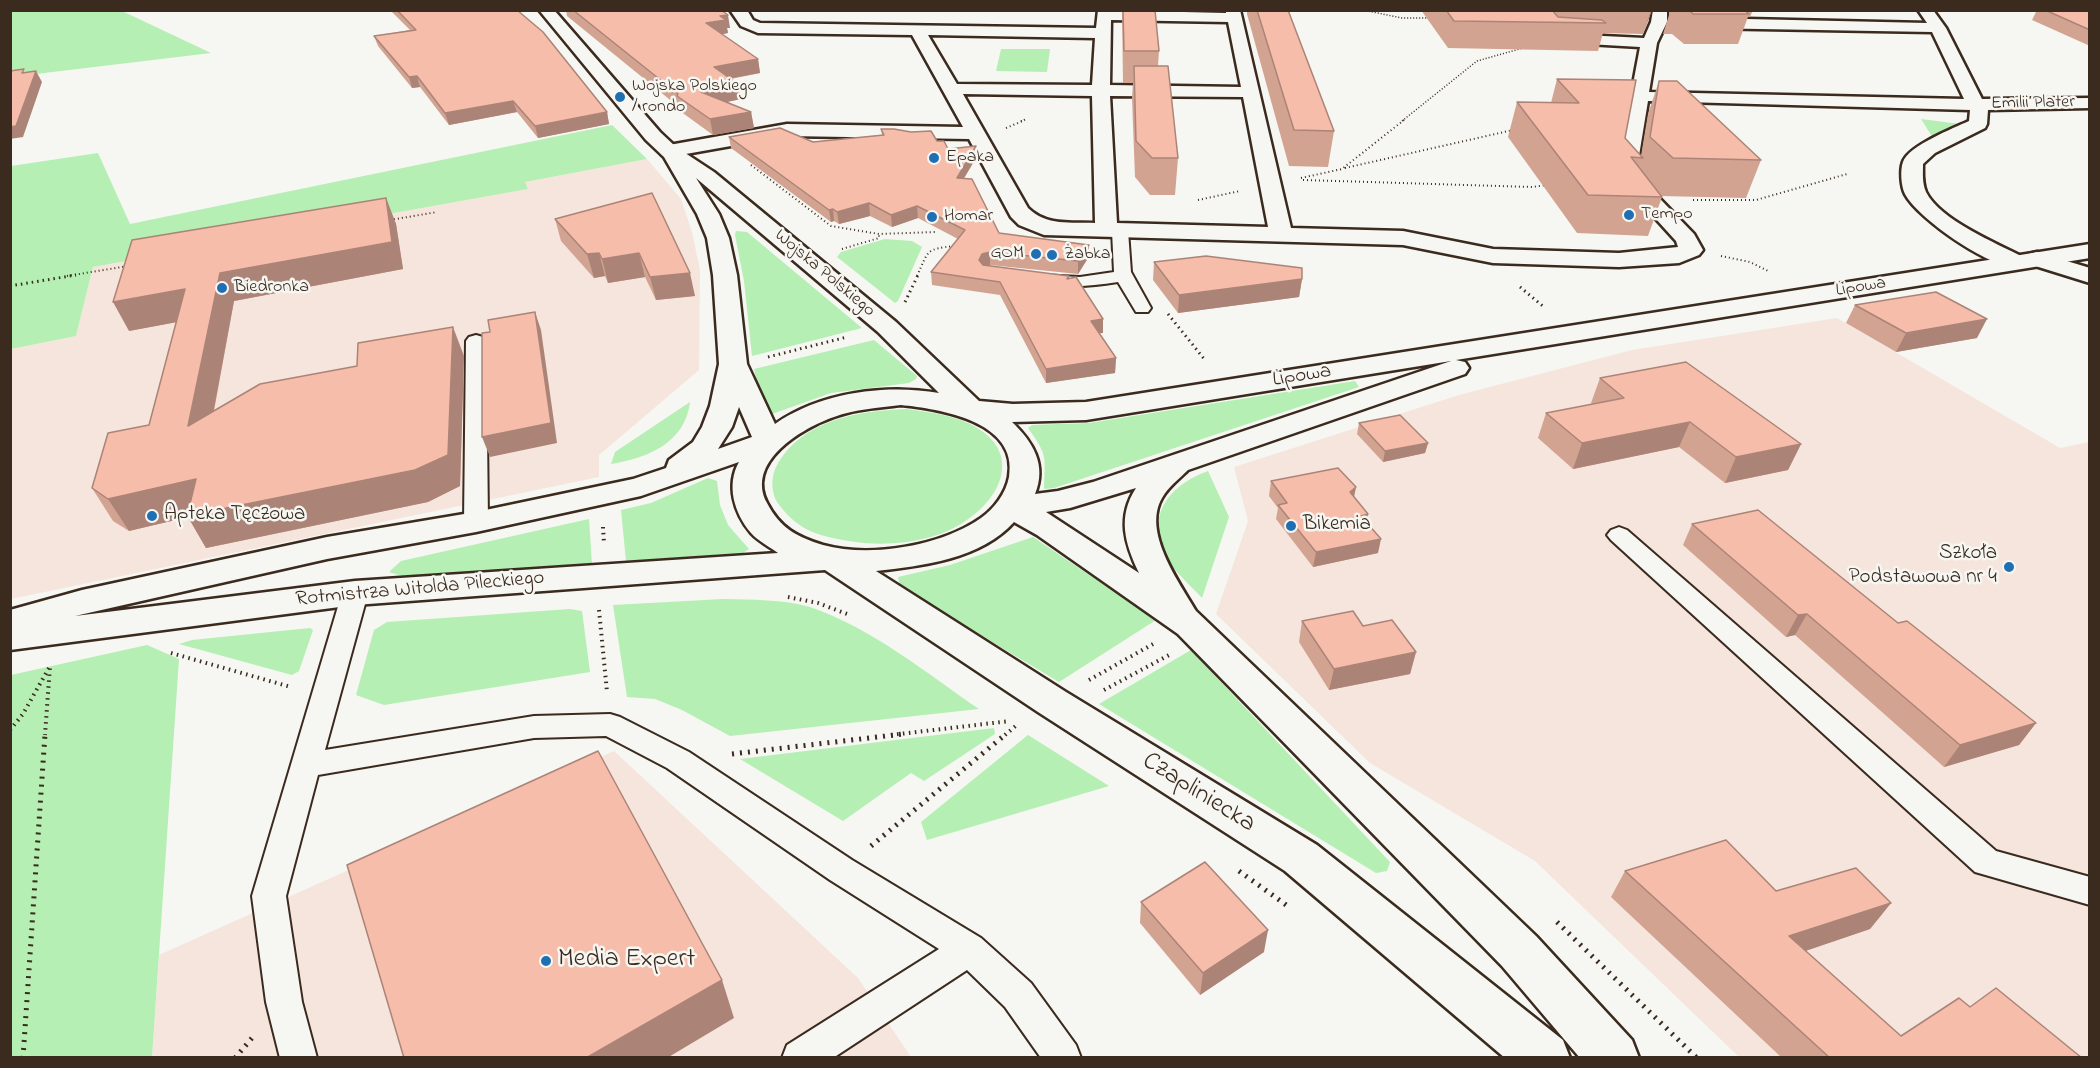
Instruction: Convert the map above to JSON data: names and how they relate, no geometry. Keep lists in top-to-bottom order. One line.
{"streets":{"street":["Emilii Plater","Wojska Polskiego","Lipowa","Rotmistrza Witolda Pileckiego","Czapliniecka"]},"crossings":[["Wojska Polskiego","Lipowa"],["Rotmistrza Witolda Pileckiego","Czapliniecka"]],"places":["Wojska Polskiego / rondo","Epaka","Tempo","Homar","GOM","Żabka","Biedronka","Apteka Tęczowa","Bikemia","Szkoła Podstawowa nr 4","Media Expert"]}
